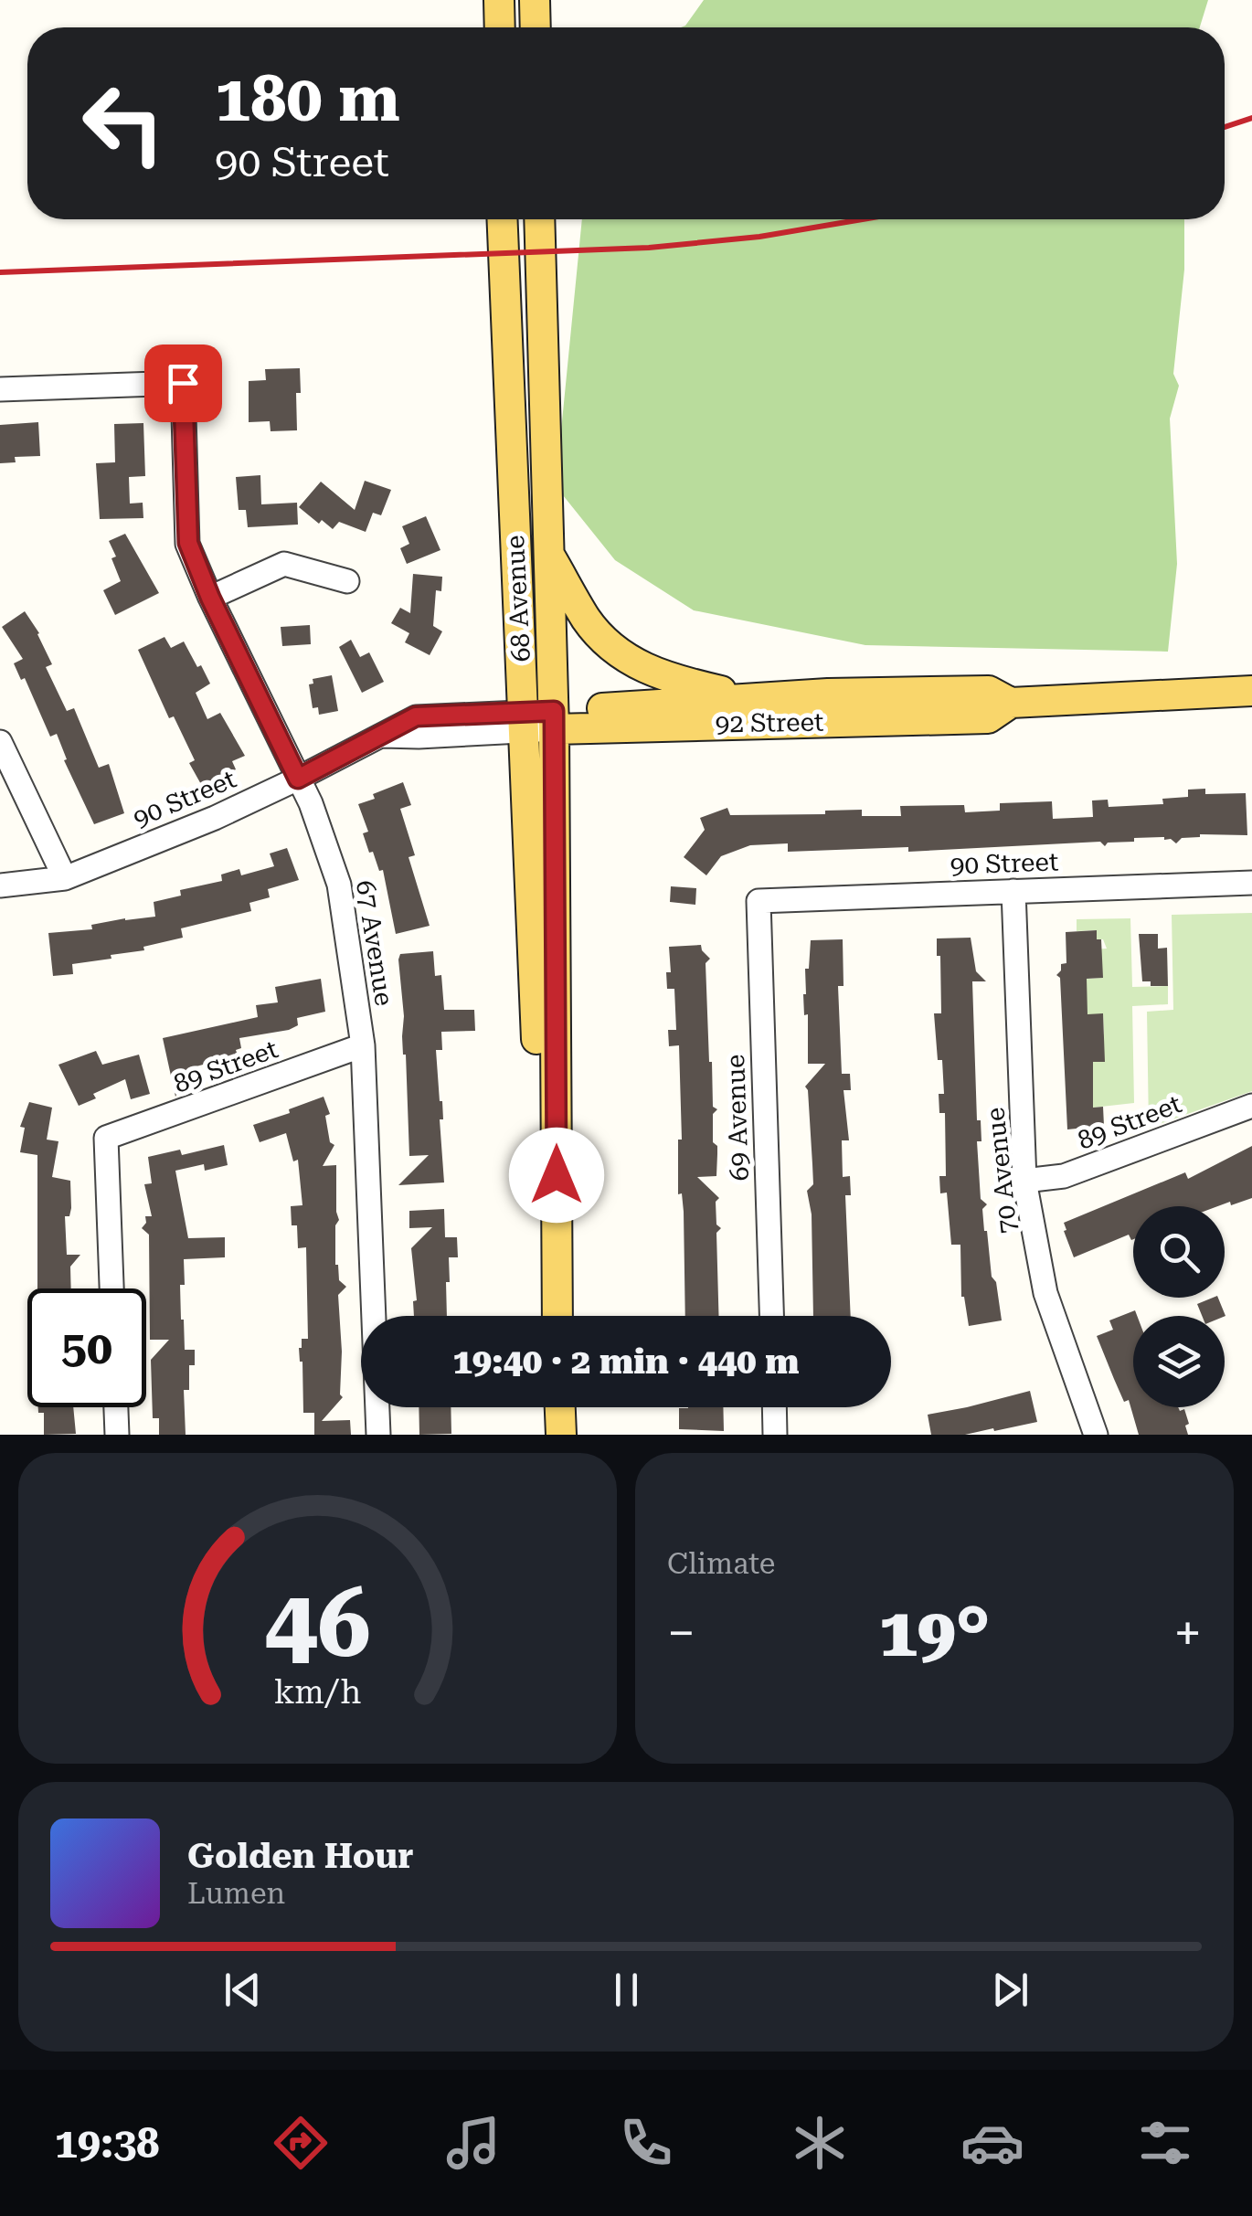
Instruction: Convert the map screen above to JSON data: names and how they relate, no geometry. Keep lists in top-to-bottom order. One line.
{"streets":{"main road":["68 Avenue","92 Street"],"street":["90 Street","67 Avenue","89 Street","69 Avenue","70 Avenue"]},"crossings":[["68 Avenue","92 Street"],["68 Avenue","90 Street"],["92 Street","90 Street"],["90 Street","67 Avenue"],["90 Street","69 Avenue"],["90 Street","70 Avenue"],["67 Avenue","89 Street"],["89 Street","70 Avenue"]],"page":{"turn":["180 m","90 Street"],"limit":"50","trip":"19:40 · 2 min · 440 m","tile":"Climate","heat":["−","19°","+"],"song":["Golden Hour","Lumen"],"tabs":"19:38","gauge":["46","km/h"]}}
